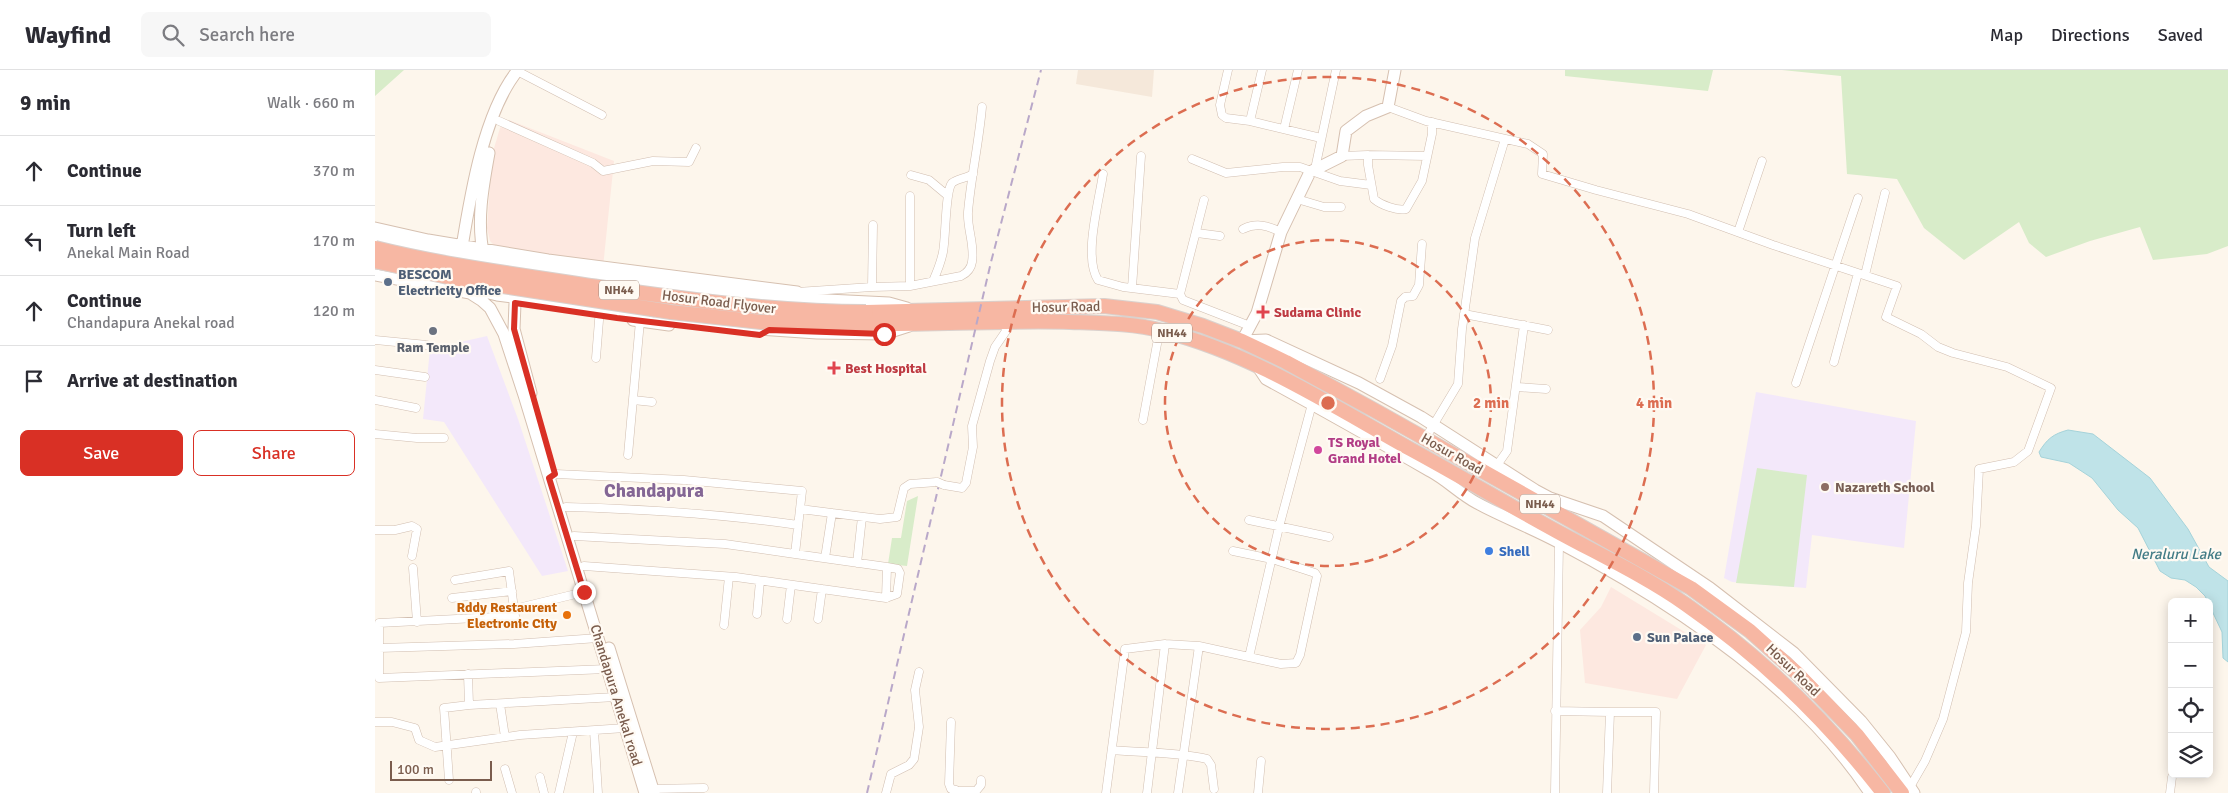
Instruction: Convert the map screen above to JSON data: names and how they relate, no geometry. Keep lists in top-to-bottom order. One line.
{"streets":{"highway":["NH44","Hosur Road Flyover","Hosur Road"],"street":["Chandapura Anekal road"]},"crossings":[["Hosur Road Flyover","Hosur Road"]],"districts":["Chandapura"],"water":["Neraluru Lake"],"places":{"other":["BESCOM Electricity Office","Ram Temple","TS Royal Grand Hotel","Nazareth School","Shell","Rddy Restaurent Electronic City","Sun Palace"],"health":["Sudama Clinic","Best Hospital"]},"scale_bar":"100 m","page":{"header":"Wayfind","search":"Search here","nav":["Map","Directions","Saved"],"heading":["9 min","Walk · 660 m"],"list":[["Continue","370 m"],["Turn left","Anekal Main Road","170 m"],["Continue","Chandapura Anekal road","120 m"],"Arrive at destination"],"buttons":["Save","Share"],"map_buttons":["+","−"],"scale":"100 m"},"rings":["2 min","4 min"]}
